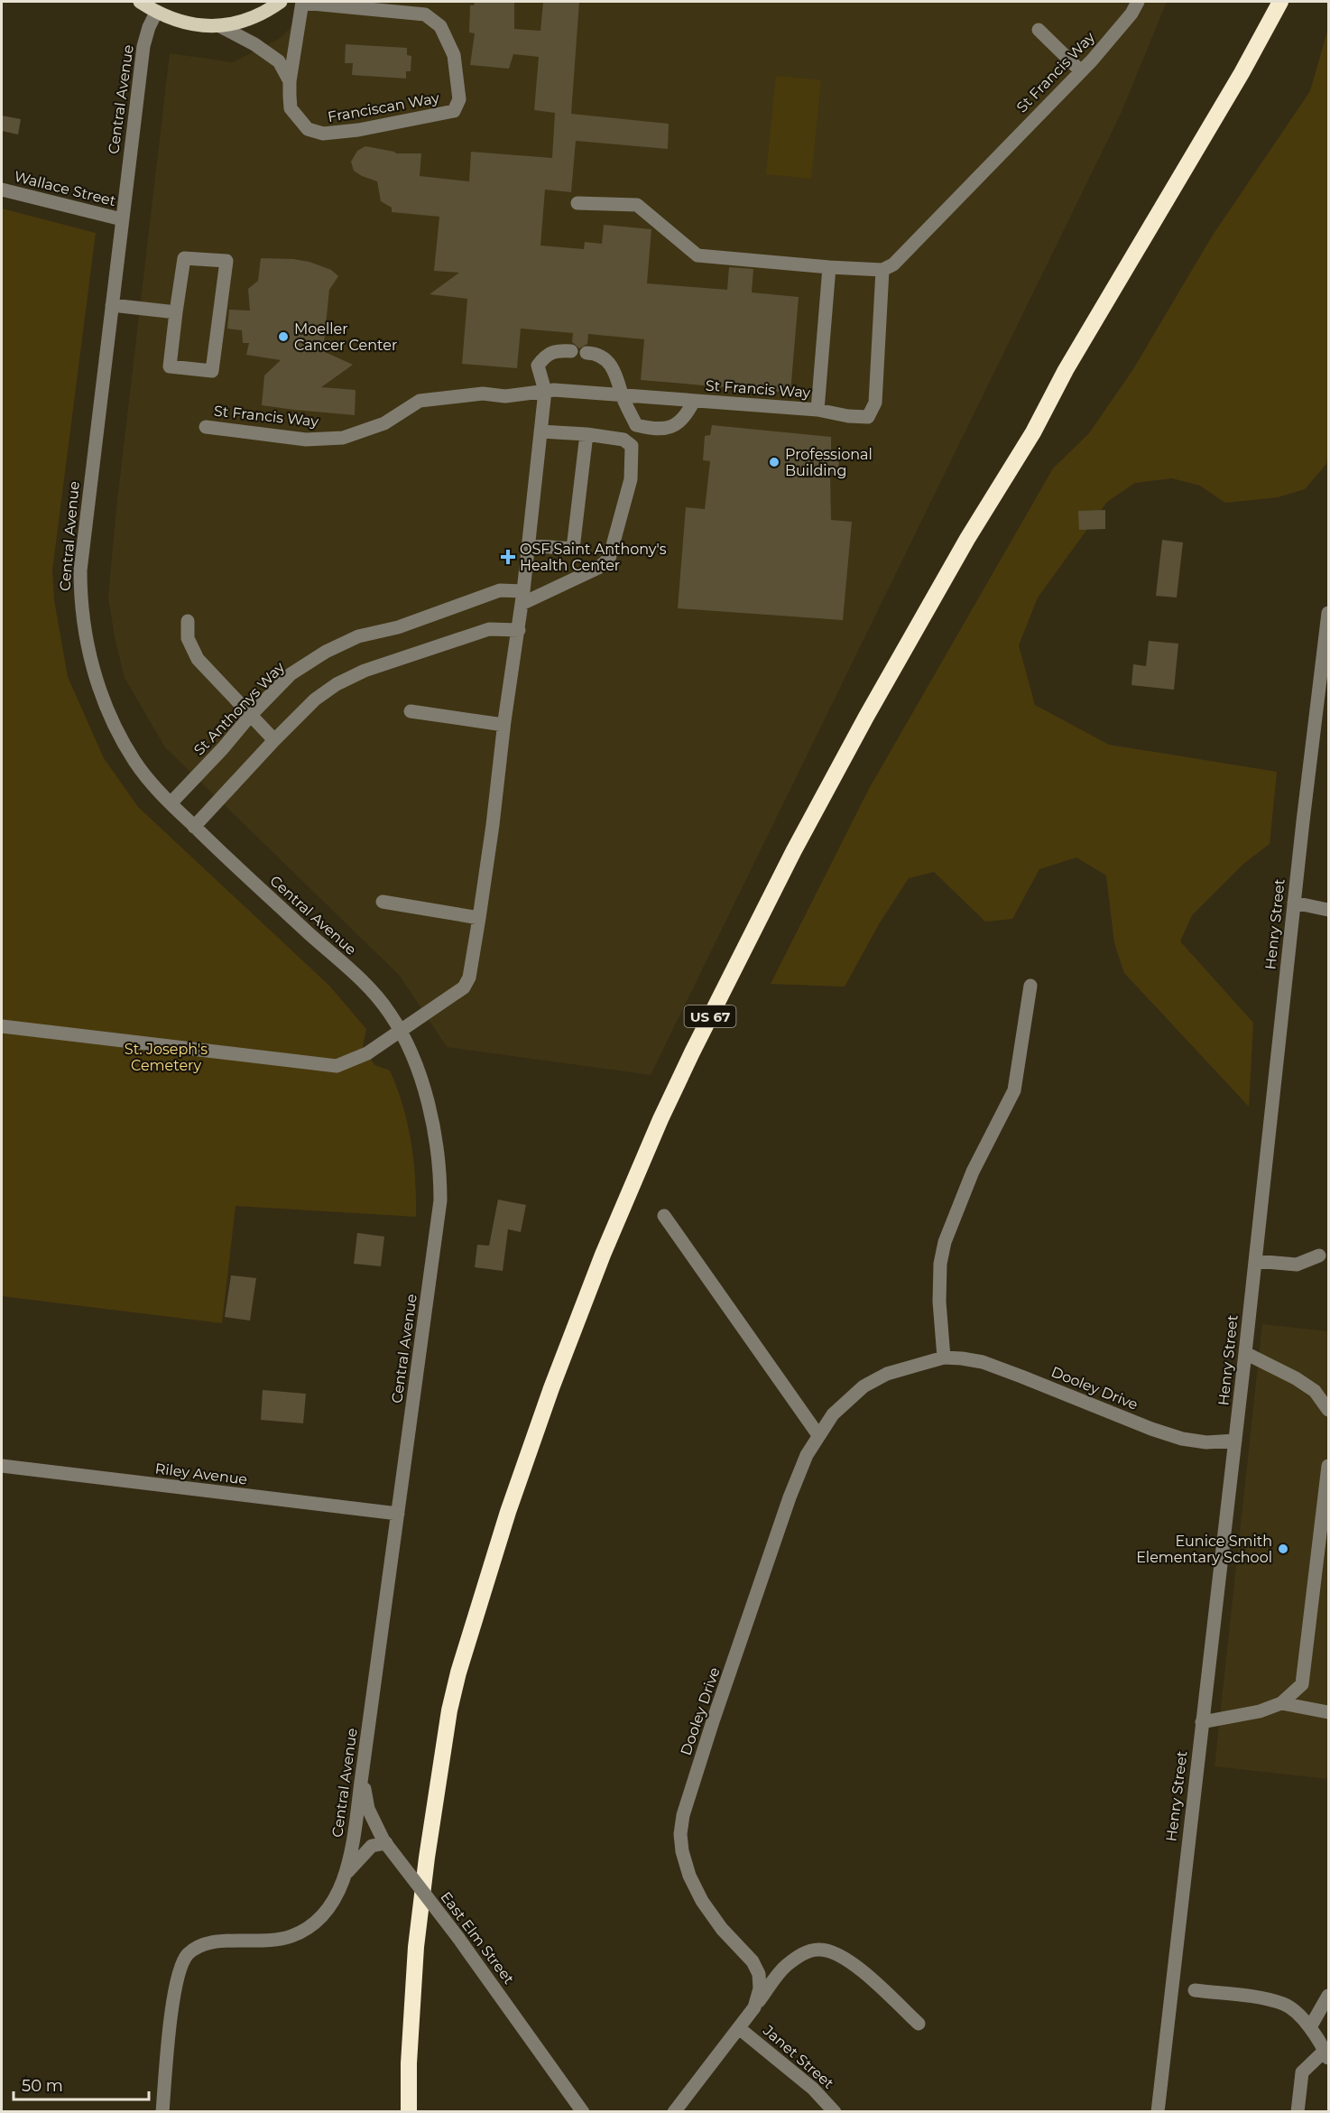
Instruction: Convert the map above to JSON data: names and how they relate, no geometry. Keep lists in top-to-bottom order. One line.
{"streets":{"highway":["US 67"],"street":["St Francis Way","Central Avenue","Franciscan Way","Wallace Street","St Anthonys Way","Henry Street","Dooley Drive","Riley Avenue","East Elm Street","Janet Street"]},"crossings":[["Central Avenue","Wallace Street"],["Central Avenue","St Anthonys Way"],["Central Avenue","Riley Avenue"],["Central Avenue","East Elm Street"],["Henry Street","Dooley Drive"],["Dooley Drive","Janet Street"]],"parks":["St. Joseph's Cemetery"],"places":{"other":["Moeller Cancer Center","Professional Building","Eunice Smith Elementary School"],"health":["OSF Saint Anthony's Health Center"]},"scale_bar":"50 m"}
